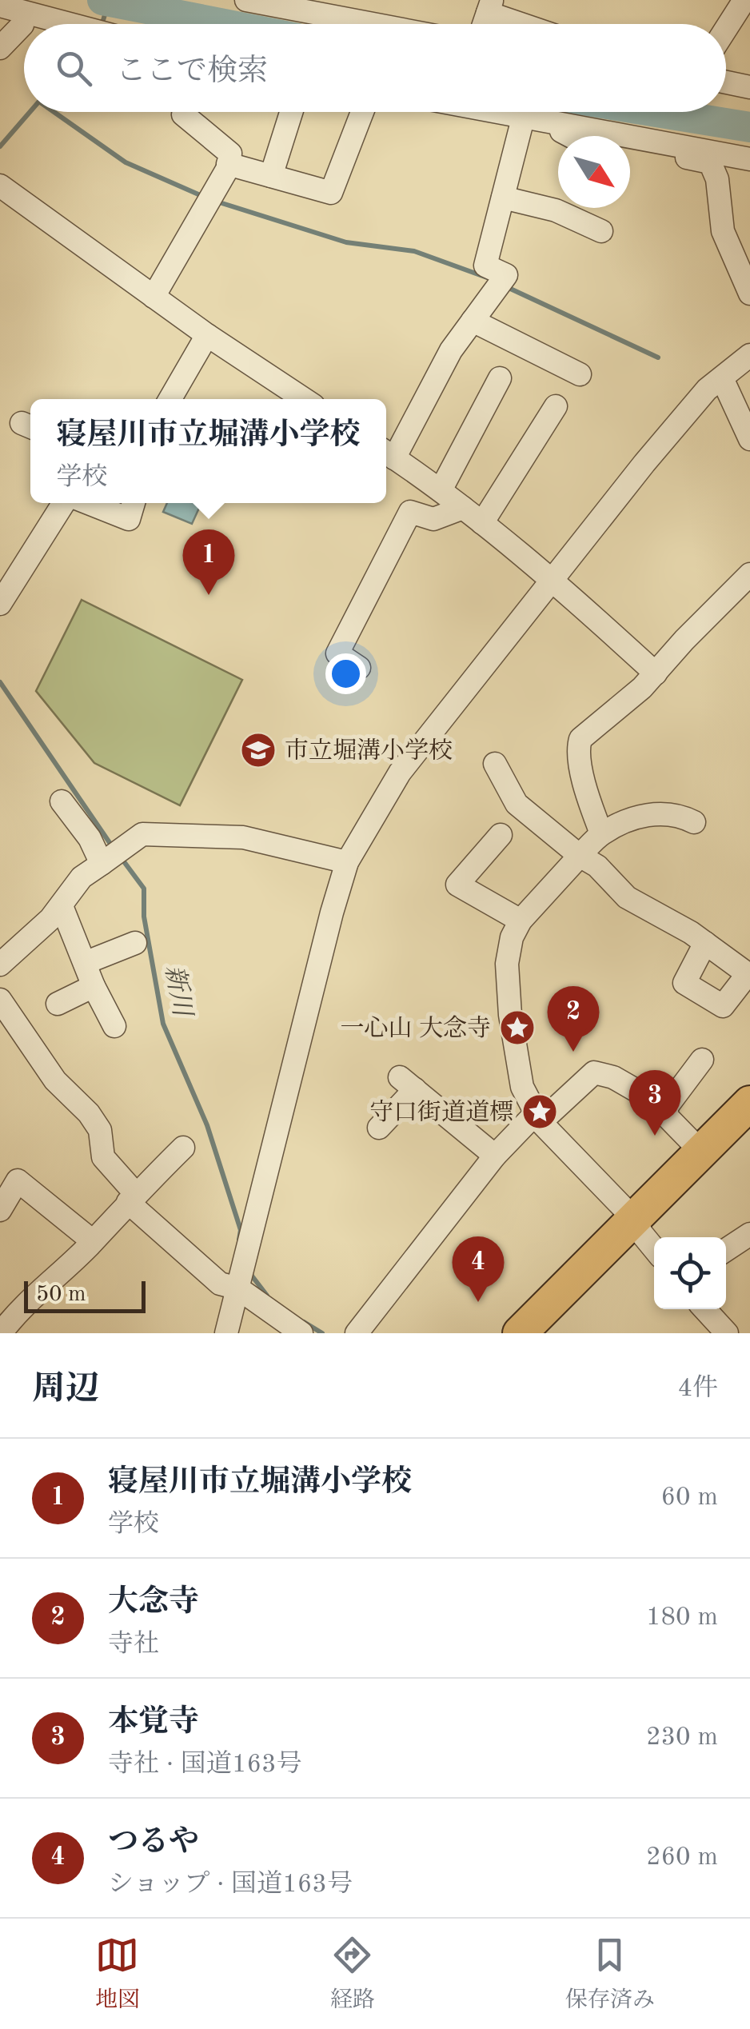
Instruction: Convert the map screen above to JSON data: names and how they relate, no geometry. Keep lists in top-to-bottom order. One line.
{"water":["新川"],"places":{"school or university":["市立堀溝小学校"],"place":["一心山 大念寺","守口街道道標"]},"scale_bar":"50 m","north":"bottom right","page":{"search":"ここで検索","popup":["寝屋川市立堀溝小学校","学校"],"pins":["1","2","3","4"],"scale":"50 m","heading":["周辺","4件"],"list":[{"mark":"1","name":"寝屋川市立堀溝小学校","note":"学校","value":"60 m"},{"mark":"2","name":"大念寺","note":"寺社","value":"180 m"},{"mark":"3","name":"本覚寺","note":"寺社 · 国道163号","value":"230 m"},{"mark":"4","name":"つるや","note":"ショップ · 国道163号","value":"260 m"}],"nav":["地図","経路","保存済み"]}}
